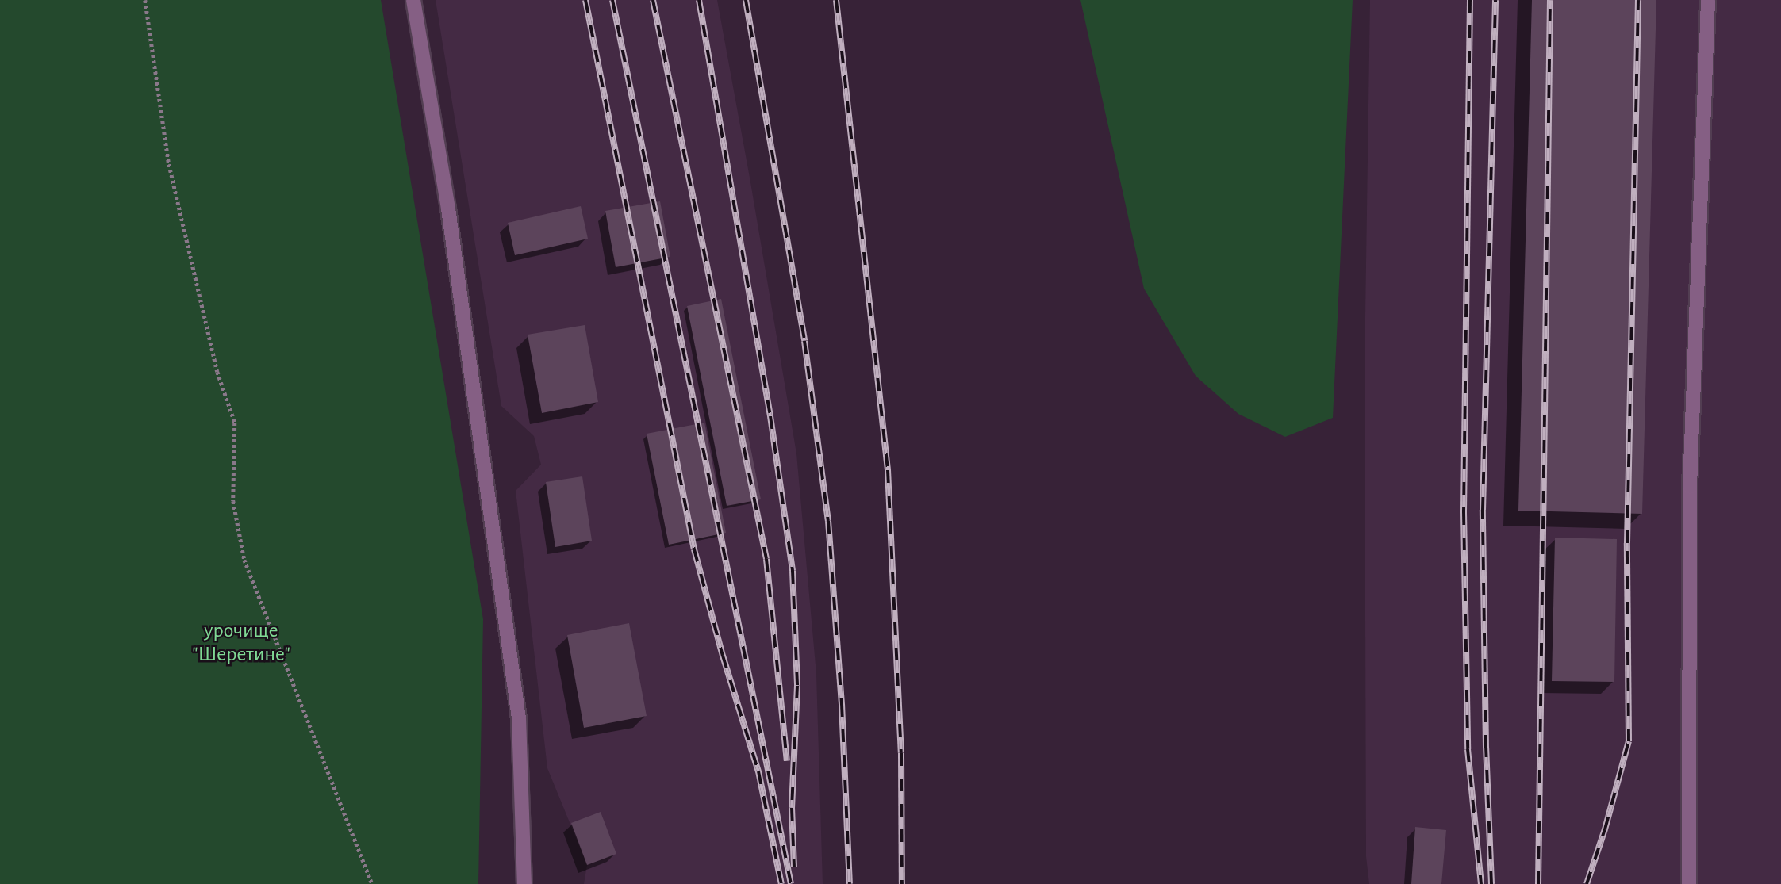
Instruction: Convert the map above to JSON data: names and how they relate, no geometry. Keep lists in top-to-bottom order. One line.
{"parks":["урочище \"Шеретине\""]}
